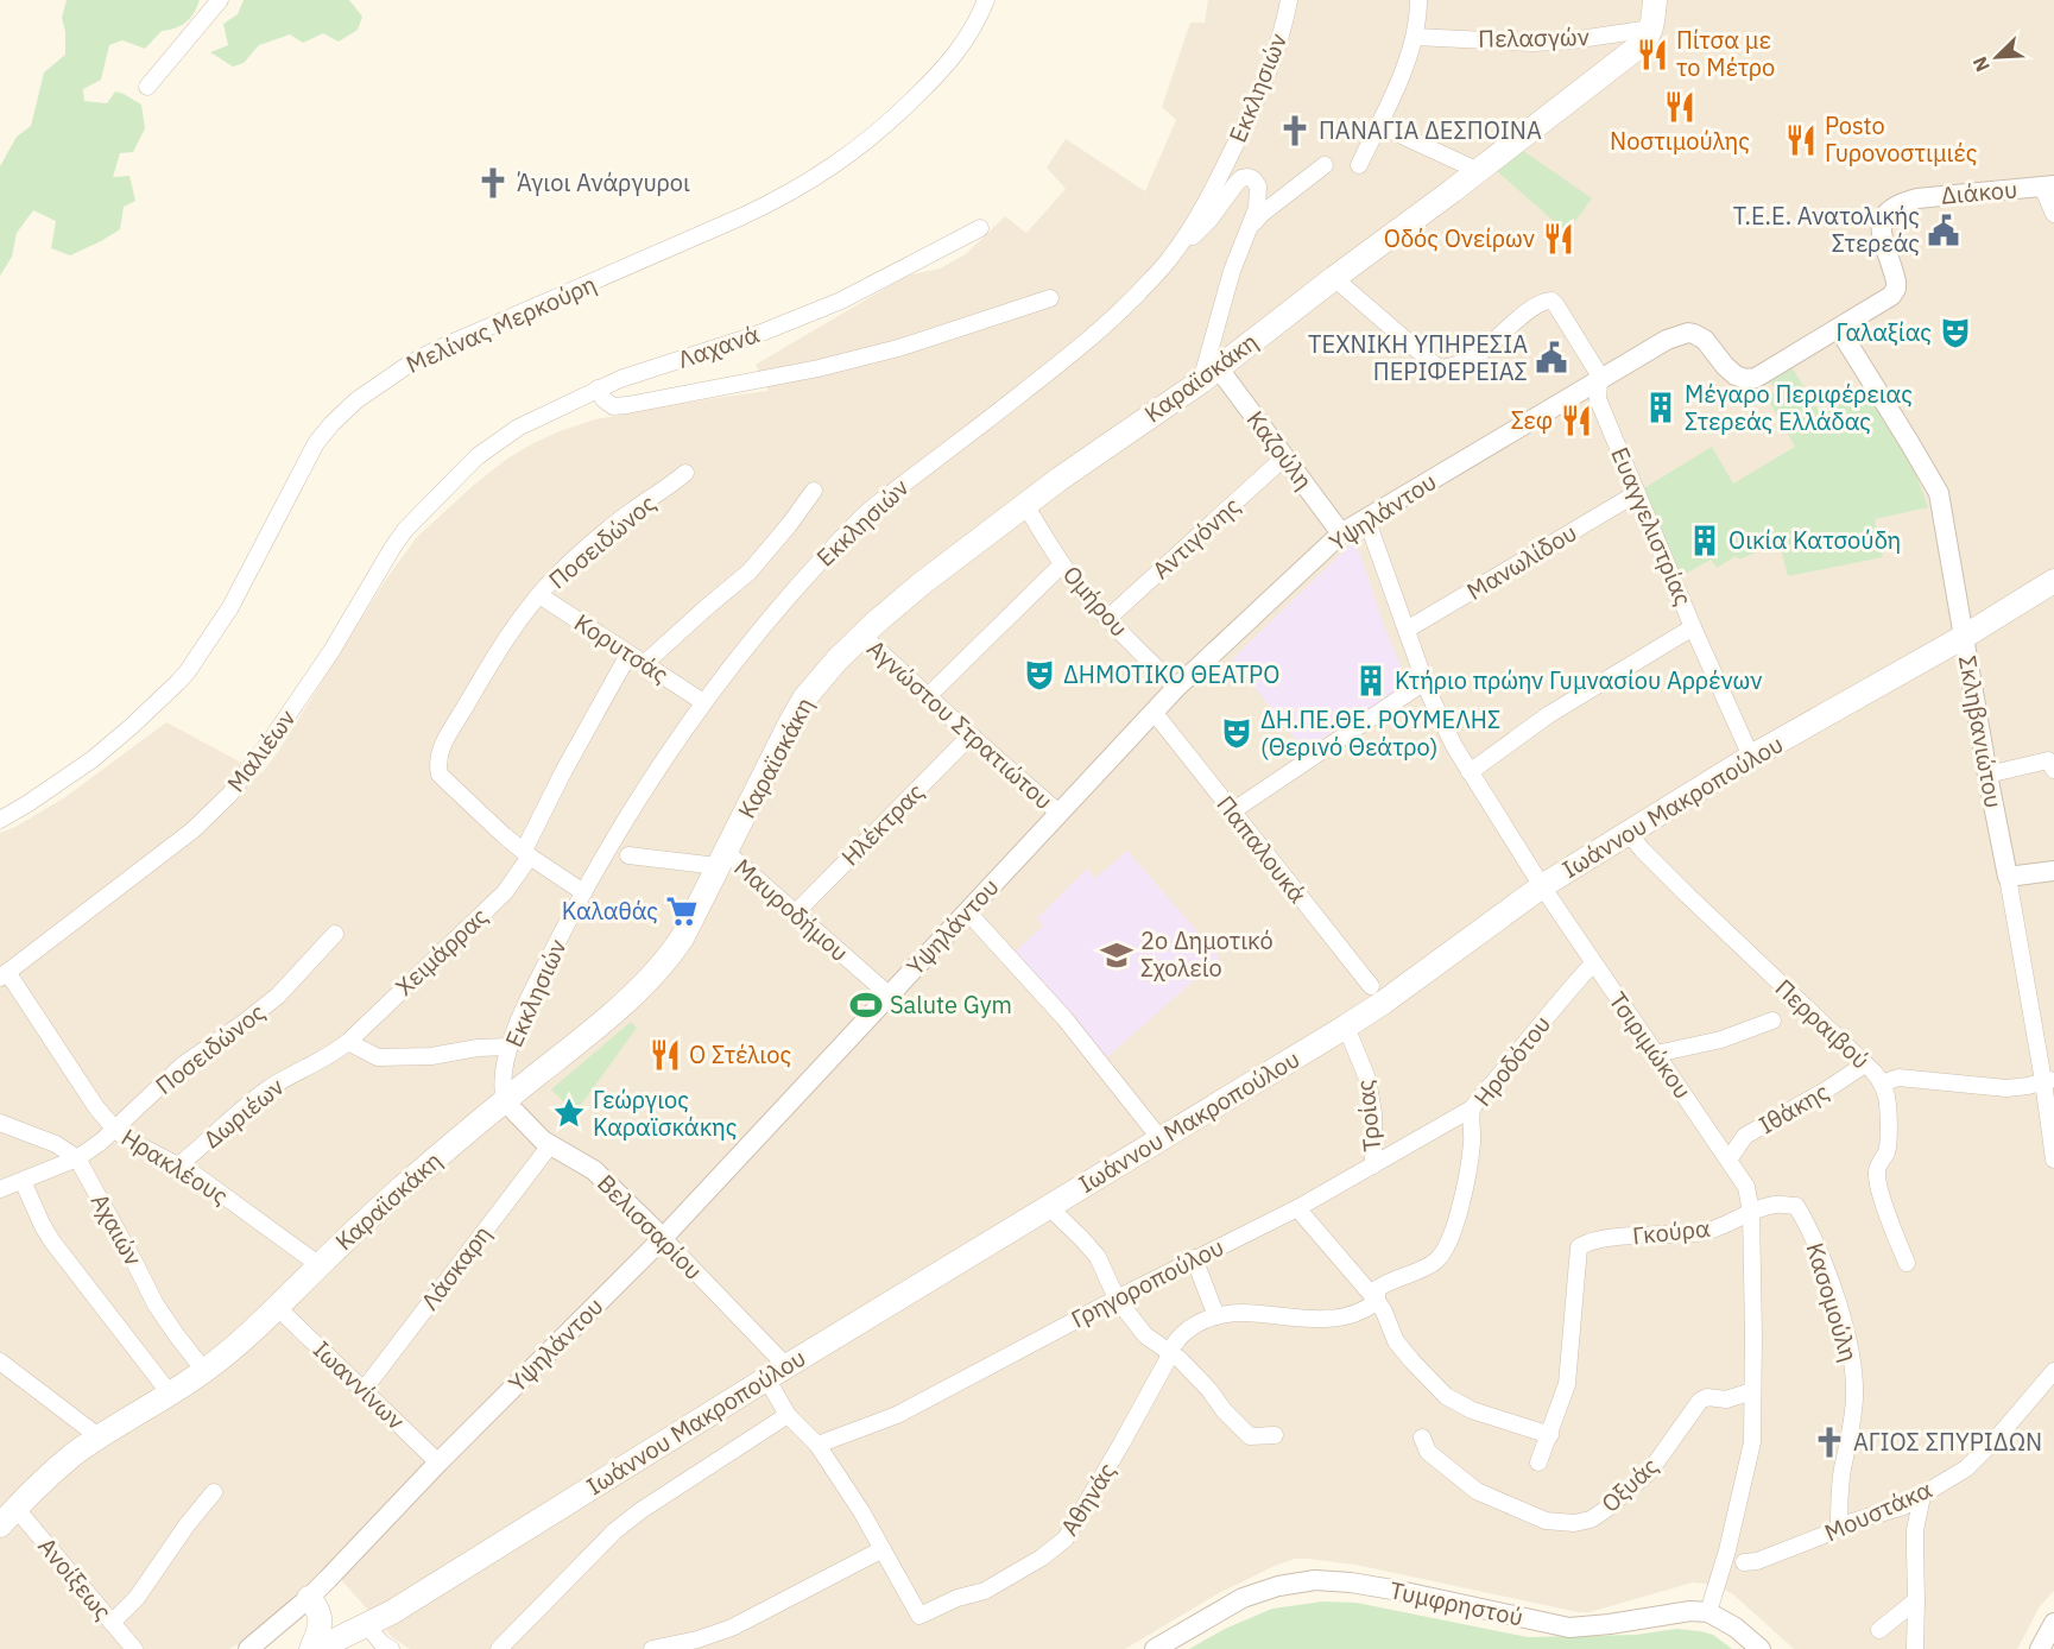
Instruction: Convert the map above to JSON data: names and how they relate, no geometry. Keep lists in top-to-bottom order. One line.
{"streets":{"main road":["Καραϊσκάκη","Ιωάννου Μακροπούλου"],"street":["Πελασγών","Εκκλησιών","Διάκου","Μελίνας Μερκούρη","Λαχανά","Καζούλη","Υψηλάντου","Ευαγγελιστρίας","Αντιγόνης","Ποσειδώνος","Μανωλίδου","Ομήρου","Κορυτσάς","Αγνώστου Στρατιώτου","Σκληβανιώτου","Μαλιέων","Ηλέκτρας","Παπαλουκά","Μαυροδήμου","Χειμάρρας","Περραιβού","Τσιριμώκου","Ηροδότου","Ιθάκης","Δωριέων","Τροίας","Ηρακλέους","Βελισσαρίου","Αχαιών","Γκούρα","Λάσκαρη","Γρηγοροπούλου","Κασομούλη","Ιωαννίνων","Οξυάς","Αθηνάς","Μουστάκα","Ανοίξεως","Τυμφρηστού"]},"crossings":[["Πελασγών","Καραϊσκάκη"],["Εκκλησιών","Καραϊσκάκη"],["Εκκλησιών","Κορυτσάς"],["Εκκλησιών","Βελισσαρίου"],["Διάκου","Υψηλάντου"],["Διάκου","Σκληβανιώτου"],["Λαχανά","Μαλιέων"],["Καραϊσκάκη","Καζούλη"],["Καραϊσκάκη","Ευαγγελιστρίας"],["Καραϊσκάκη","Ομήρου"],["Καραϊσκάκη","Αγνώστου Στρατιώτου"],["Καραϊσκάκη","Μαυροδήμου"],["Καραϊσκάκη","Ηρακλέους"],["Καραϊσκάκη","Βελισσαρίου"],["Καραϊσκάκη","Αχαιών"],["Καραϊσκάκη","Ιωαννίνων"],["Καραϊσκάκη","Ανοίξεως"],["Καζούλη","Υψηλάντου"],["Καζούλη","Αντιγόνης"],["Υψηλάντου","Ευαγγελιστρίας"],["Υψηλάντου","Ομήρου"],["Υψηλάντου","Αγνώστου Στρατιώτου"],["Υψηλάντου","Σκληβανιώτου"],["Υψηλάντου","Παπαλουκά"],["Υψηλάντου","Μαυροδήμου"],["Υψηλάντου","Τσιριμώκου"],["Υψηλάντου","Βελισσαρίου"],["Υψηλάντου","Ιωαννίνων"],["Ευαγγελιστρίας","Μανωλίδου"],["Ευαγγελιστρίας","Ιωάννου Μακροπούλου"],["Αντιγόνης","Ομήρου"],["Ποσειδώνος","Κορυτσάς"],["Ποσειδώνος","Χειμάρρας"],["Ποσειδώνος","Ηρακλέους"],["Ποσειδώνος","Αχαιών"],["Μανωλίδου","Τσιριμώκου"],["Κορυτσάς","Χειμάρρας"],["Αγνώστου Στρατιώτου","Ηλέκτρας"],["Σκληβανιώτου","Ιωάννου Μακροπούλου"],["Μαλιέων","Ηρακλέους"],["Ιωάννου Μακροπούλου","Περραιβού"],["Ιωάννου Μακροπούλου","Τσιριμώκου"],["Ιωάννου Μακροπούλου","Τροίας"],["Ιωάννου Μακροπούλου","Βελισσαρίου"],["Ηλέκτρας","Μαυροδήμου"],["Χειμάρρας","Δωριέων"],["Περραιβού","Ιθάκης"],["Τσιριμώκου","Ηροδότου"],["Τσιριμώκου","Ιθάκης"],["Τσιριμώκου","Γκούρα"],["Τσιριμώκου","Οξυάς"],["Τσιριμώκου","Τυμφρηστού"],["Ηροδότου","Γρηγοροπούλου"],["Δωριέων","Ηρακλέους"],["Τροίας","Γρηγοροπούλου"],["Βελισσαρίου","Λάσκαρη"],["Βελισσαρίου","Γρηγοροπούλου"],["Βελισσαρίου","Αθηνάς"],["Γκούρα","Κασομούλη"],["Λάσκαρη","Ιωαννίνων"],["Κασομούλη","Μουστάκα"]],"places":{"restaurant":["Πίτσα με το Μέτρο","Νοστιμούλης","Posto Γυρονοστιμιές","Οδός Ονείρων","Σεφ","Ο Στέλιος"],"church":["ΠΑΝΑΓΙΑ ΔΕΣΠΟΙΝΑ","Άγιοι Ανάργυροι","ΑΓΙΟΣ ΣΠΥΡΙΔΩΝ"],"public building":["Τ.Ε.Ε. Ανατολικής Στερεάς","ΤΕΧΝΙΚΗ ΥΠΗΡΕΣΙΑ ΠΕΡΙΦΕΡΕΙΑΣ"],"theatre":["Γαλαξίας","ΔΗΜΟΤΙΚΟ ΘΕΑΤΡΟ","ΔΗ.ΠΕ.ΘΕ. ΡΟΥΜΕΛΗΣ (Θερινό Θεάτρο)"],"building":["Μέγαρο Περιφέρειας Στερεάς Ελλάδας","Οικία Κατσούδη","Κτήριο πρώην Γυμνασίου Αρρένων"],"supermarket":["Καλαθάς"],"school or university":["2ο Δημοτικό Σχολείο"],"sports":["Salute Gym"],"place":["Γεώργιος Καραϊσκάκης"]},"north":"bottom left"}
